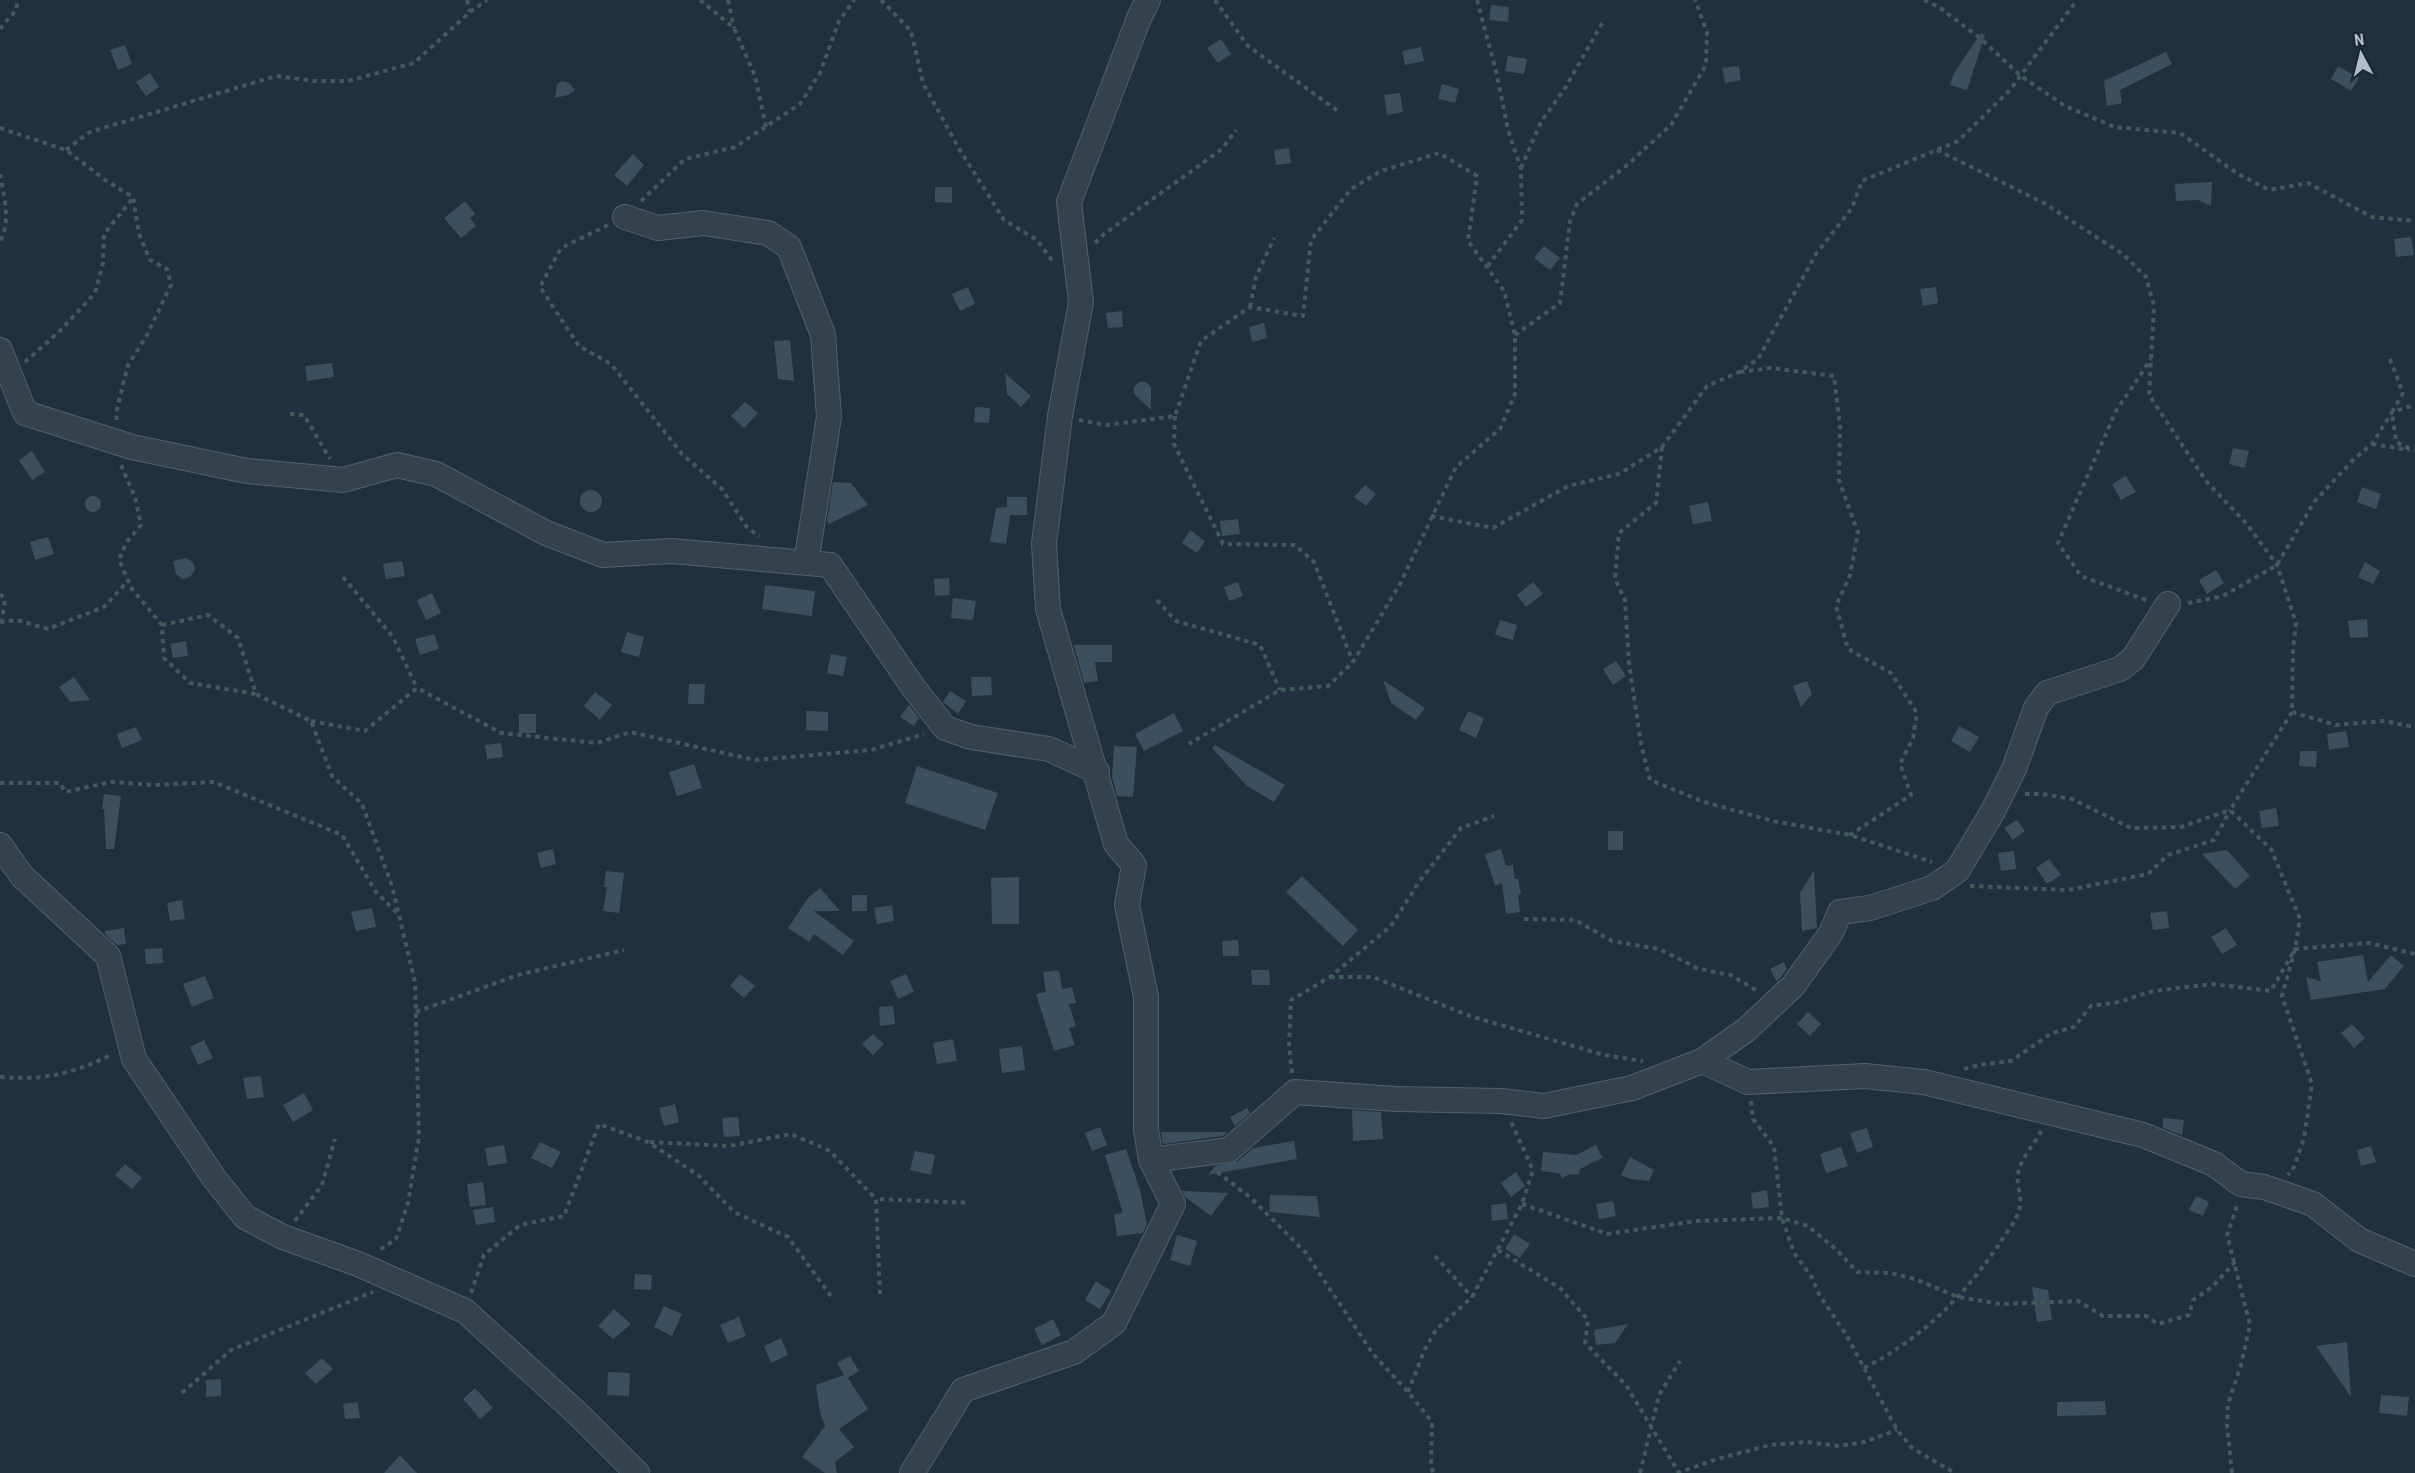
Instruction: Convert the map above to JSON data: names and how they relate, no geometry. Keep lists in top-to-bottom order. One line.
{"north":"top"}
